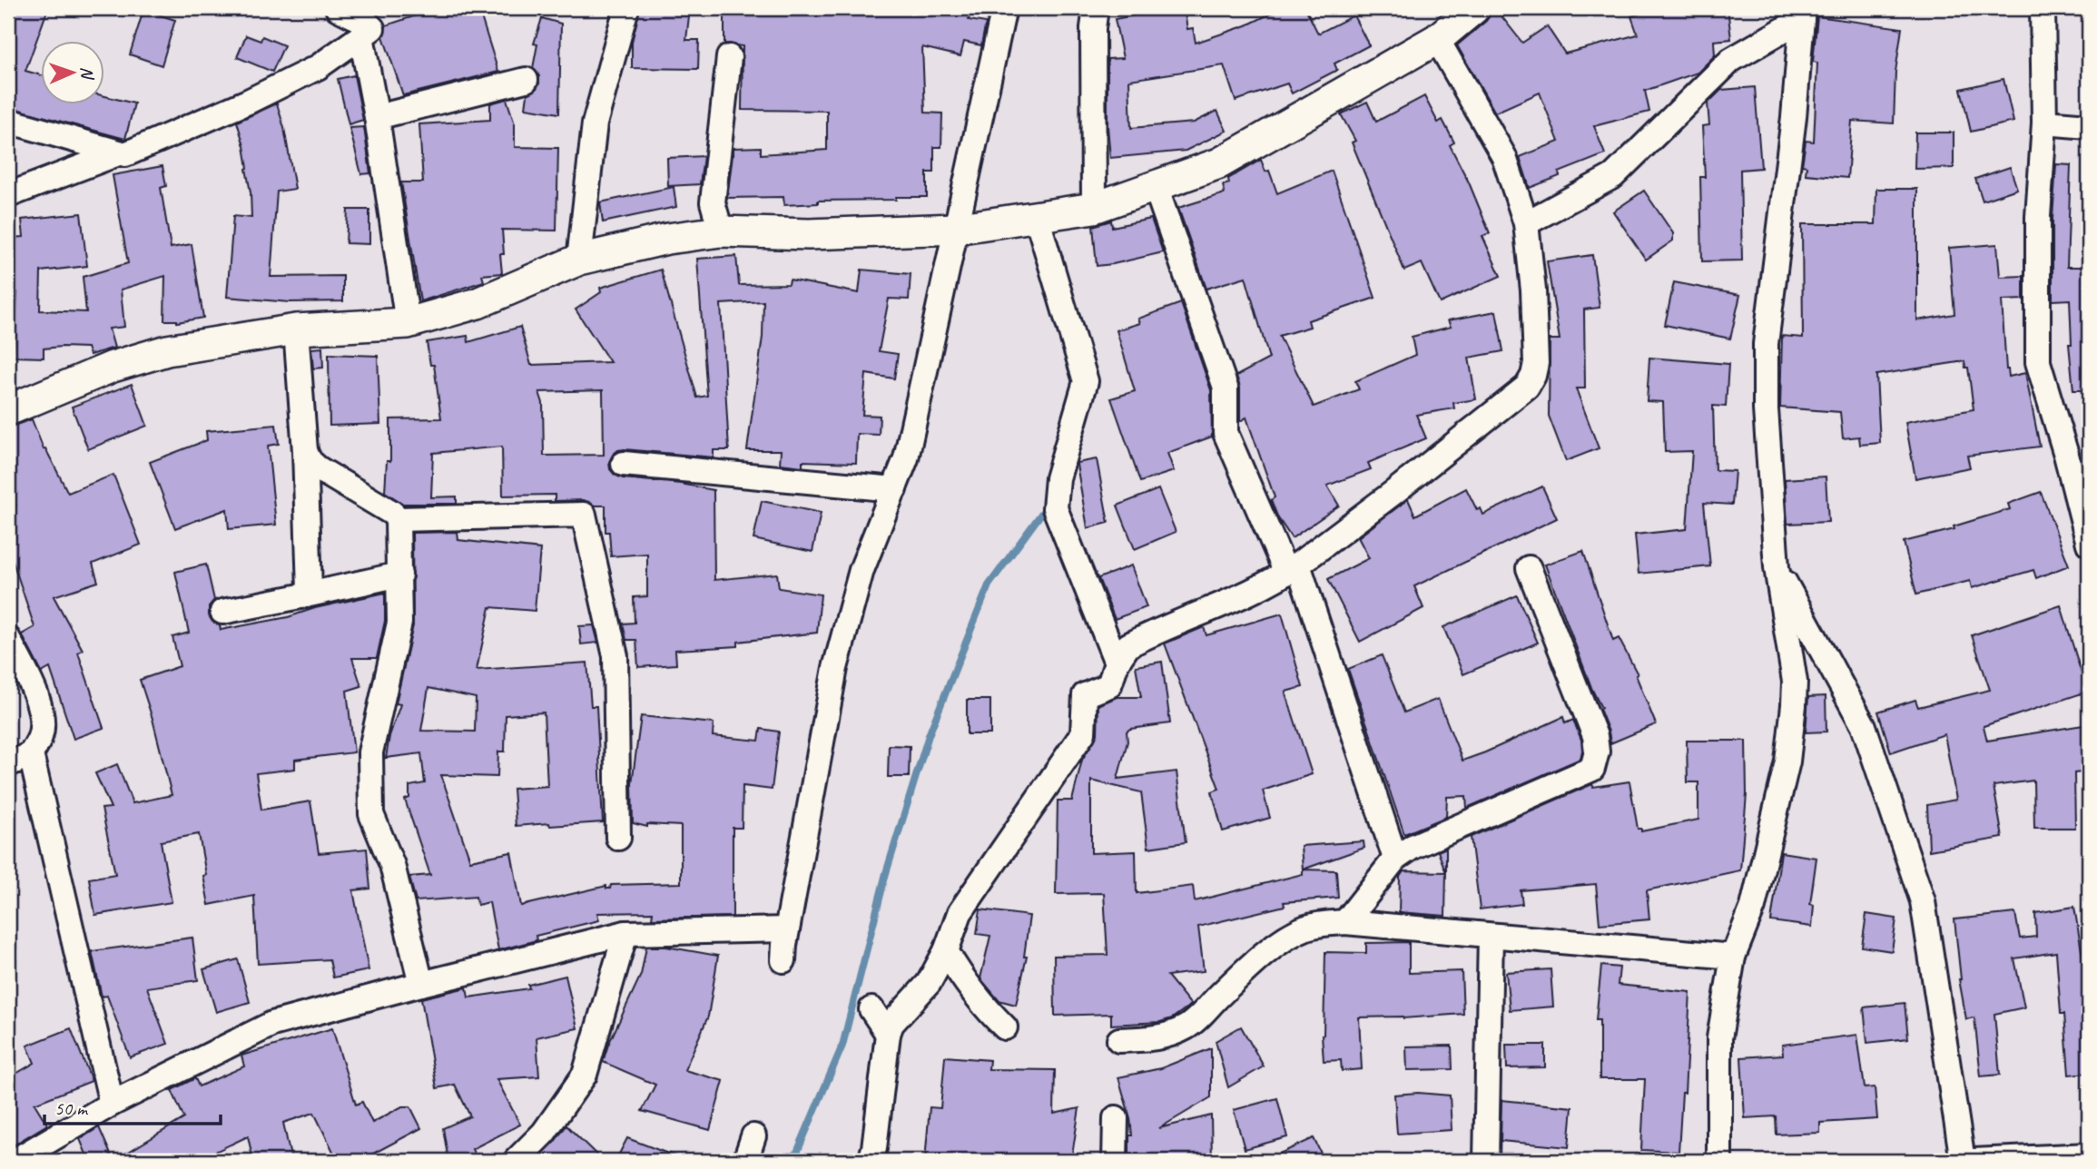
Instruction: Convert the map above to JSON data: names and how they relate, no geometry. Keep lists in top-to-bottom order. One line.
{"scale_bar":"50 m","north":"right"}
